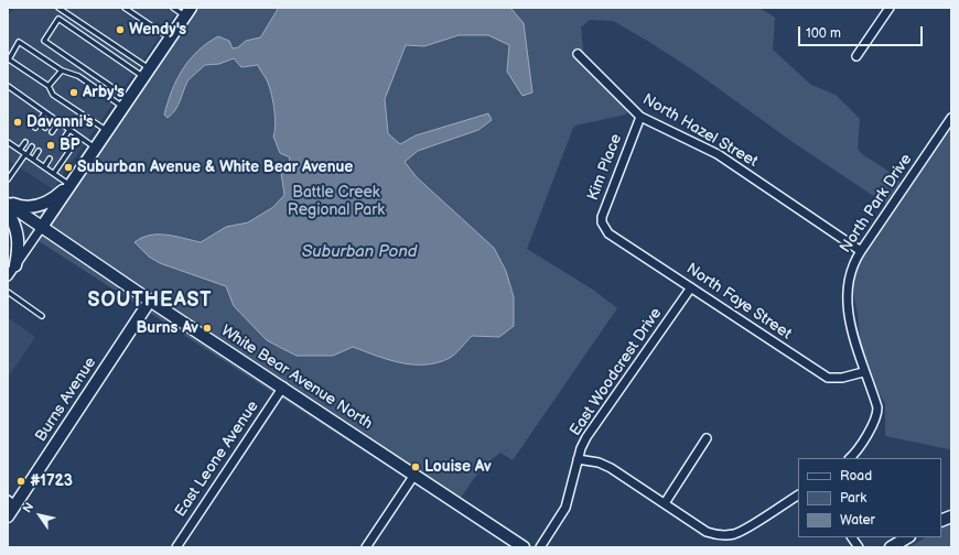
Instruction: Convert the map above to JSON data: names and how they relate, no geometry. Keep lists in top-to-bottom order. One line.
{"streets":{"street":["North Hazel Street","Kim Place","North Park Drive","North Faye Street","East Woodcrest Drive","White Bear Avenue North","Burns Avenue","East Leone Avenue"]},"crossings":[["North Hazel Street","Kim Place"],["North Hazel Street","North Park Drive"],["Kim Place","North Faye Street"],["North Park Drive","North Faye Street"],["North Faye Street","East Woodcrest Drive"],["White Bear Avenue North","Burns Avenue"],["White Bear Avenue North","East Leone Avenue"]],"districts":["SOUTHEAST"],"water":["Suburban Pond"],"parks":["Battle Creek Regional Park"],"places":["Wendy's","Arby's","Davanni's","BP","Suburban Avenue & White Bear Avenue","Burns Av","Louise Av","#1723"],"legend":["Road","Park","Water"],"scale_bar":"100 m","north":"top left"}
